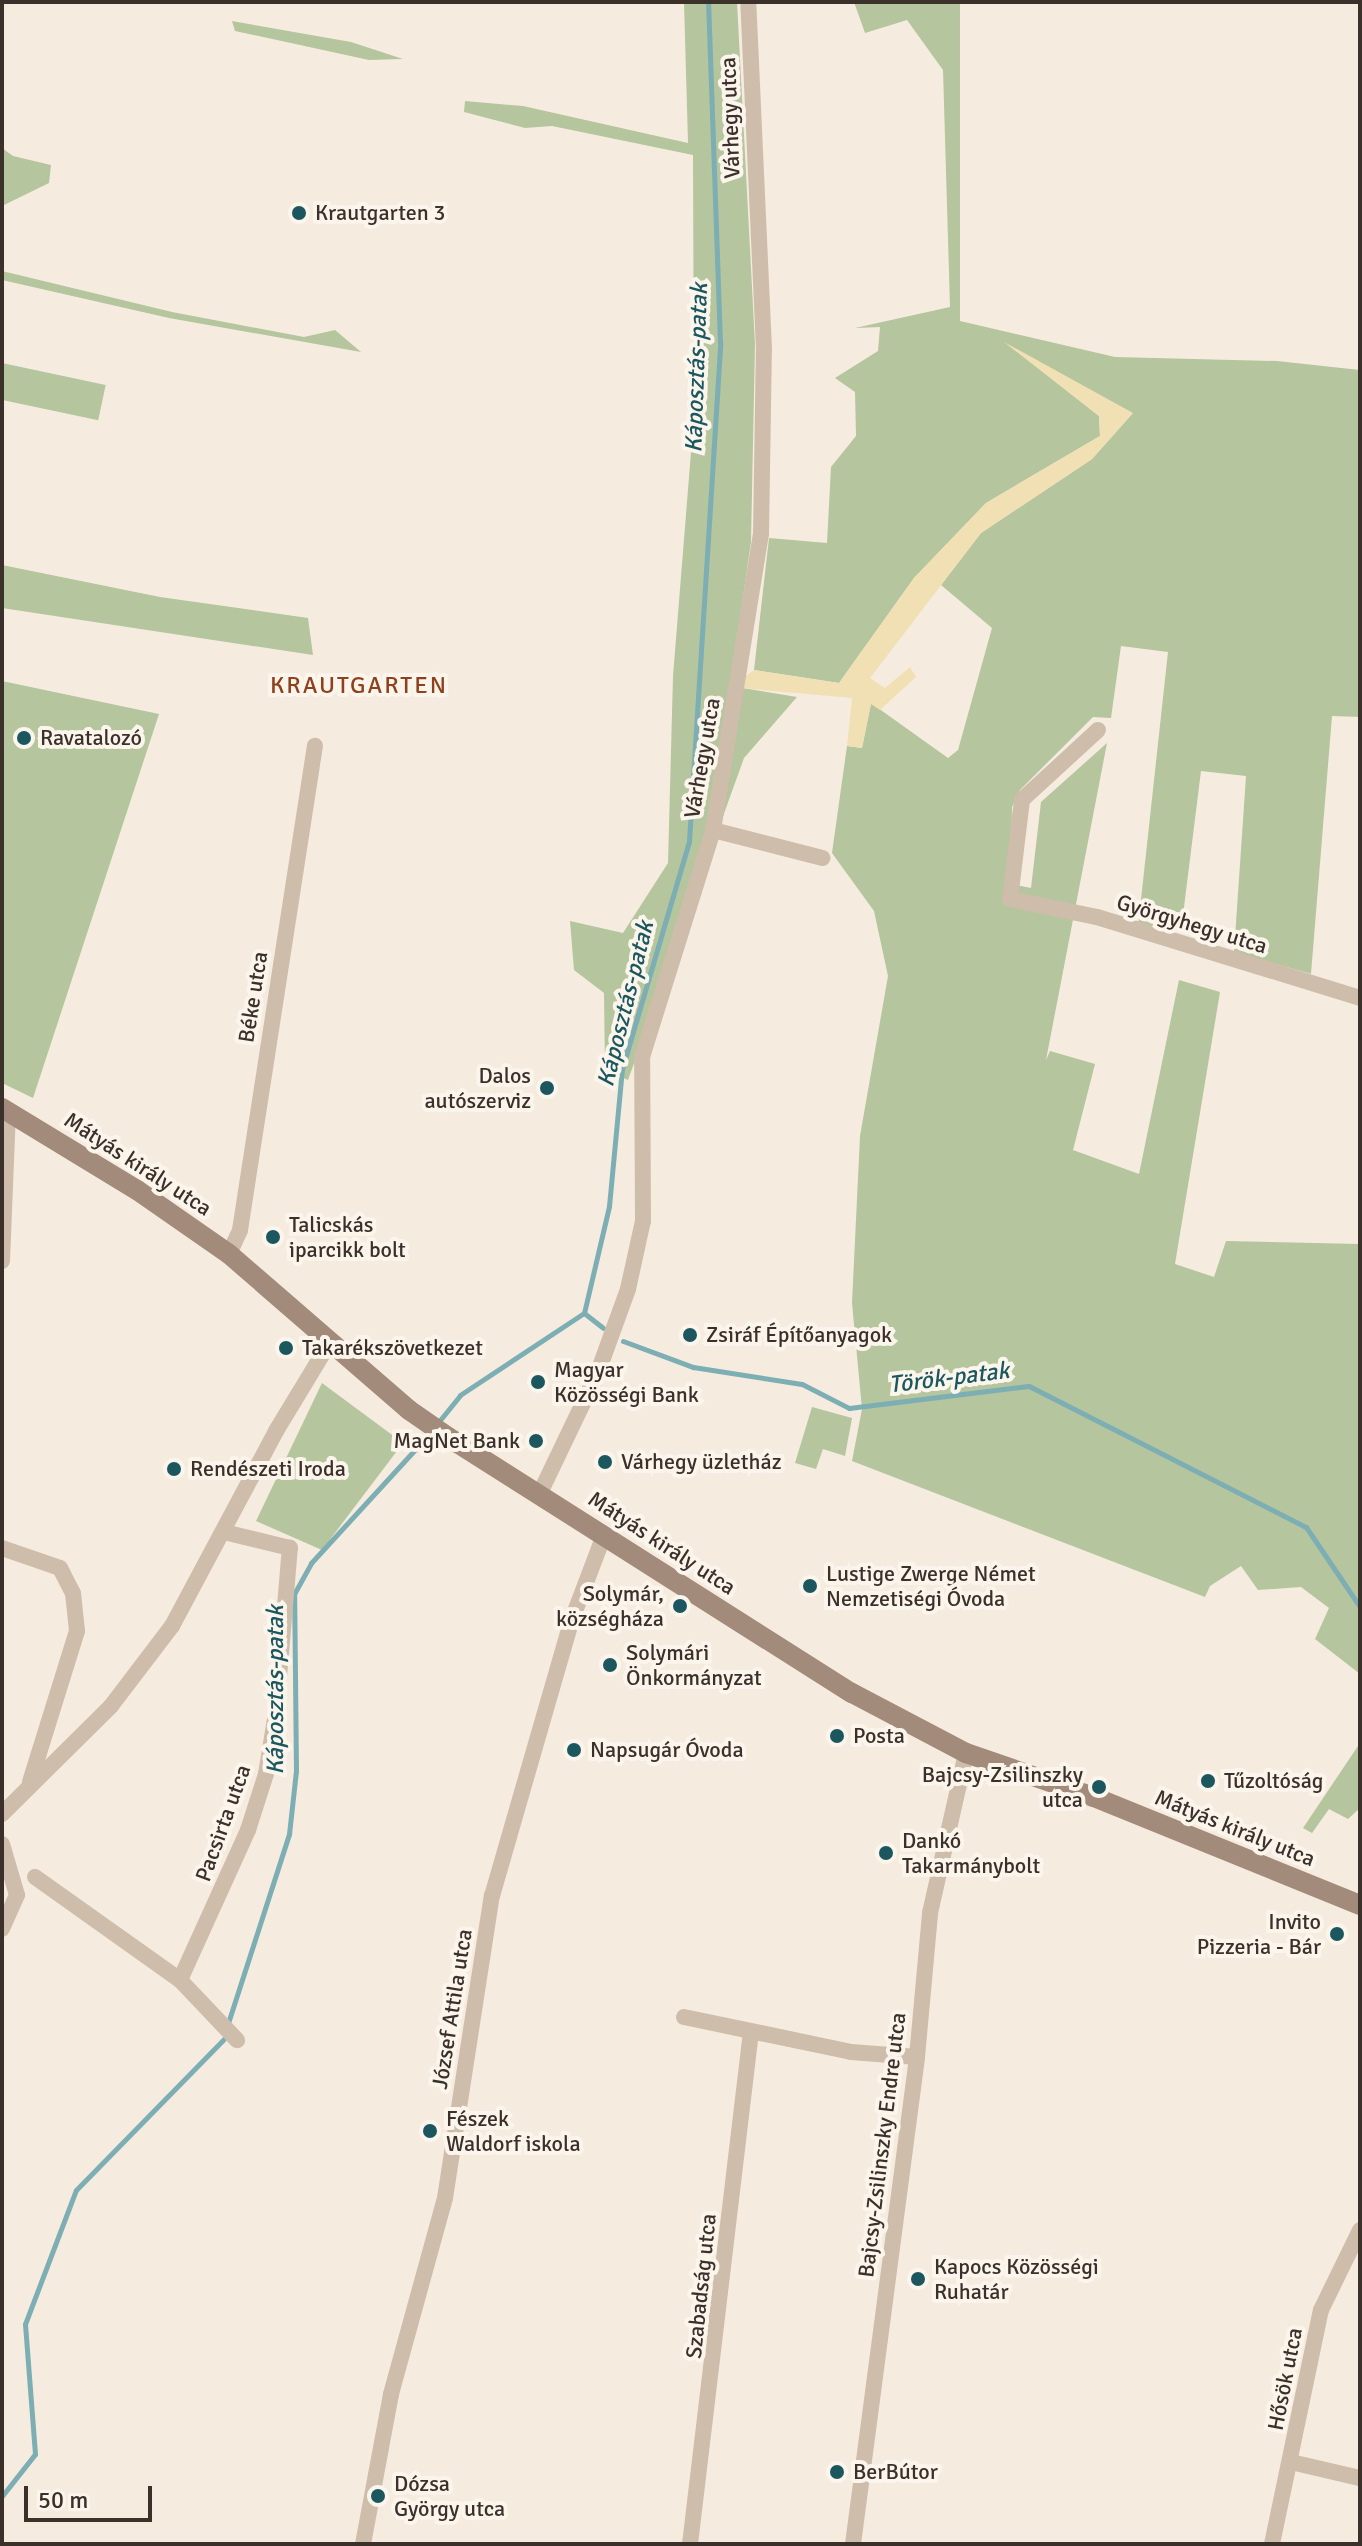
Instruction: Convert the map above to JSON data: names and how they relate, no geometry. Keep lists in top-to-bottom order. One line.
{"streets":{"main road":["Mátyás király utca"],"street":["Várhegy utca","Györgyhegy utca","Béke utca","Pacsirta utca","József Attila utca","Bajcsy-Zsilinszky Endre utca","Szabadság utca","Hősök utca"]},"crossings":[["Várhegy utca","Mátyás király utca"],["Béke utca","Mátyás király utca"],["Mátyás király utca","József Attila utca"],["Mátyás király utca","Bajcsy-Zsilinszky Endre utca"]],"districts":["KRAUTGARTEN"],"water":["Káposztás-patak","Török-patak"],"places":["Krautgarten 3","Ravatalozó","Dalos autószerviz","Talicskás iparcikk bolt","Zsiráf Építőanyagok","Takarékszövetkezet","Magyar Közösségi Bank","MagNet Bank","Várhegy üzletház","Rendészeti Iroda","Lustige Zwerge Német Nemzetiségi Óvoda","Solymár, községháza","Solymári Önkormányzat","Posta","Napsugár Óvoda","Tűzoltóság","Bajcsy-Zsilinszky utca","Dankó Takarmánybolt","Invito Pizzeria - Bár","Fészek Waldorf iskola","Kapocs Közösségi Ruhatár","BerBútor","Dózsa György utca"],"scale_bar":"50 m"}
